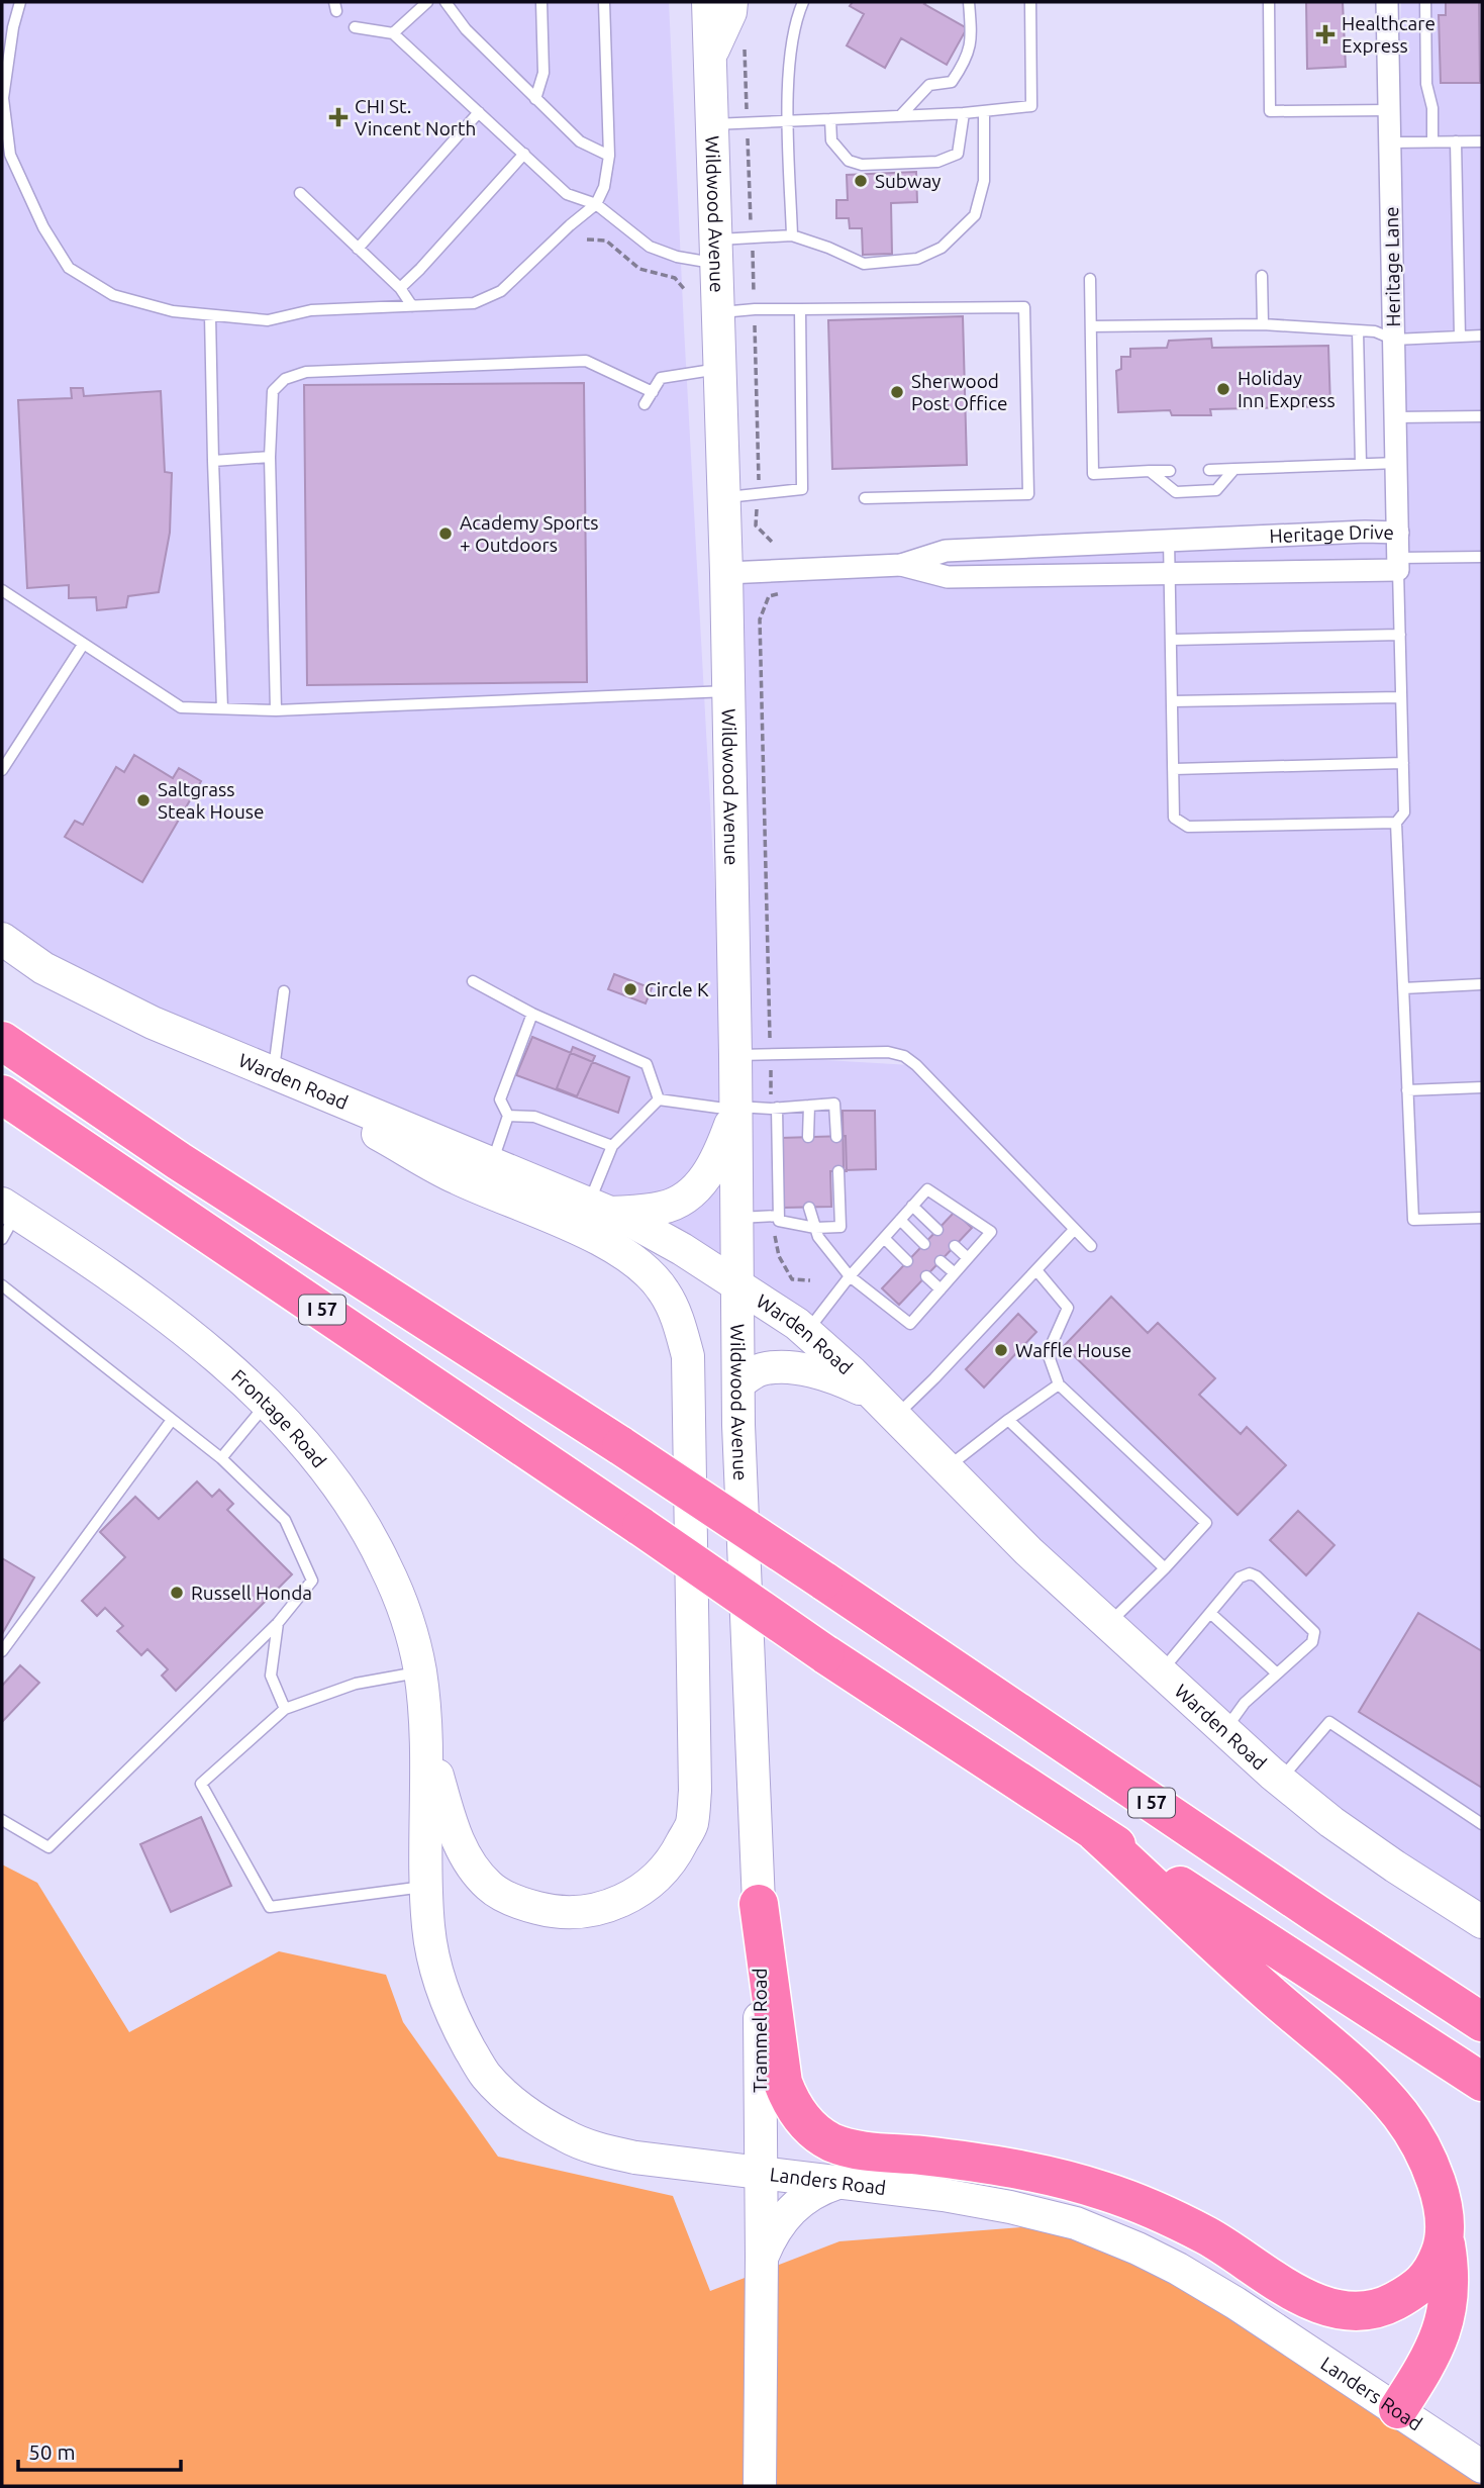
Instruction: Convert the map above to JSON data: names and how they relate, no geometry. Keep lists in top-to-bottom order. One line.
{"streets":{"highway":["I 57"],"main road":["Wildwood Avenue","Warden Road","Frontage Road","Trammel Road","Landers Road"],"street":["Heritage Lane","Heritage Drive"]},"crossings":[["Wildwood Avenue","Heritage Drive"],["Wildwood Avenue","Warden Road"],["Wildwood Avenue","Trammel Road"],["Heritage Lane","Heritage Drive"],["Frontage Road","Landers Road"],["Trammel Road","Landers Road"]],"places":{"health":["Healthcare Express","CHI St. Vincent North"],"other":["Subway","Holiday Inn Express","Sherwood Post Office","Academy Sports + Outdoors","Saltgrass Steak House","Circle K","Waffle House","Russell Honda"]},"scale_bar":"50 m"}
